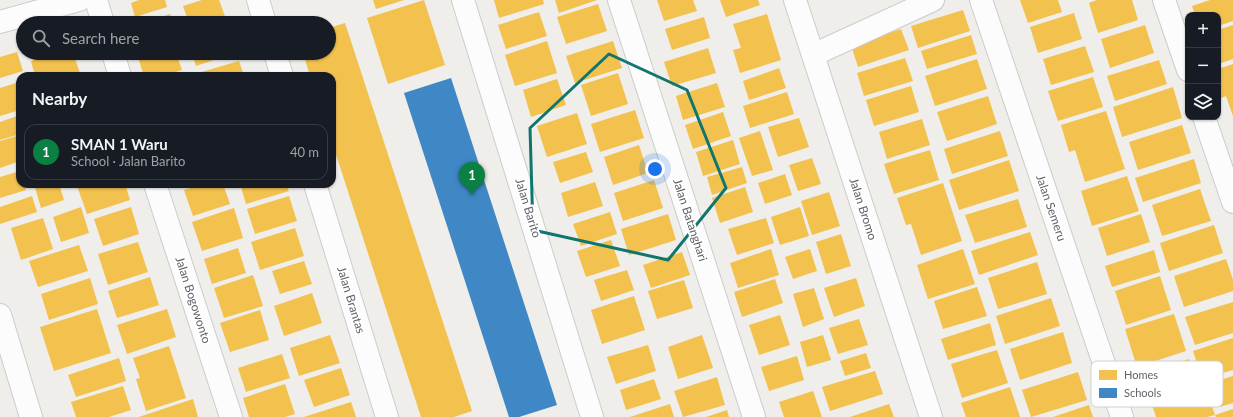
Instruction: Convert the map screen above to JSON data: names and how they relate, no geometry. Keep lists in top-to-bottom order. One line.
{"streets":{"street":["Jalan Barito","Jalan Semeru","Jalan Bromo","Jalan Batanghari","Jalan Bogowonto","Jalan Brantas"]},"legend":["Homes","Schools"],"page":{"map_buttons":["+","−"],"search":"Search here","heading":"Nearby","list":[{"mark":"1","name":"SMAN 1 Waru","note":"School · Jalan Barito","value":"40 m"}],"pins":"1"}}
